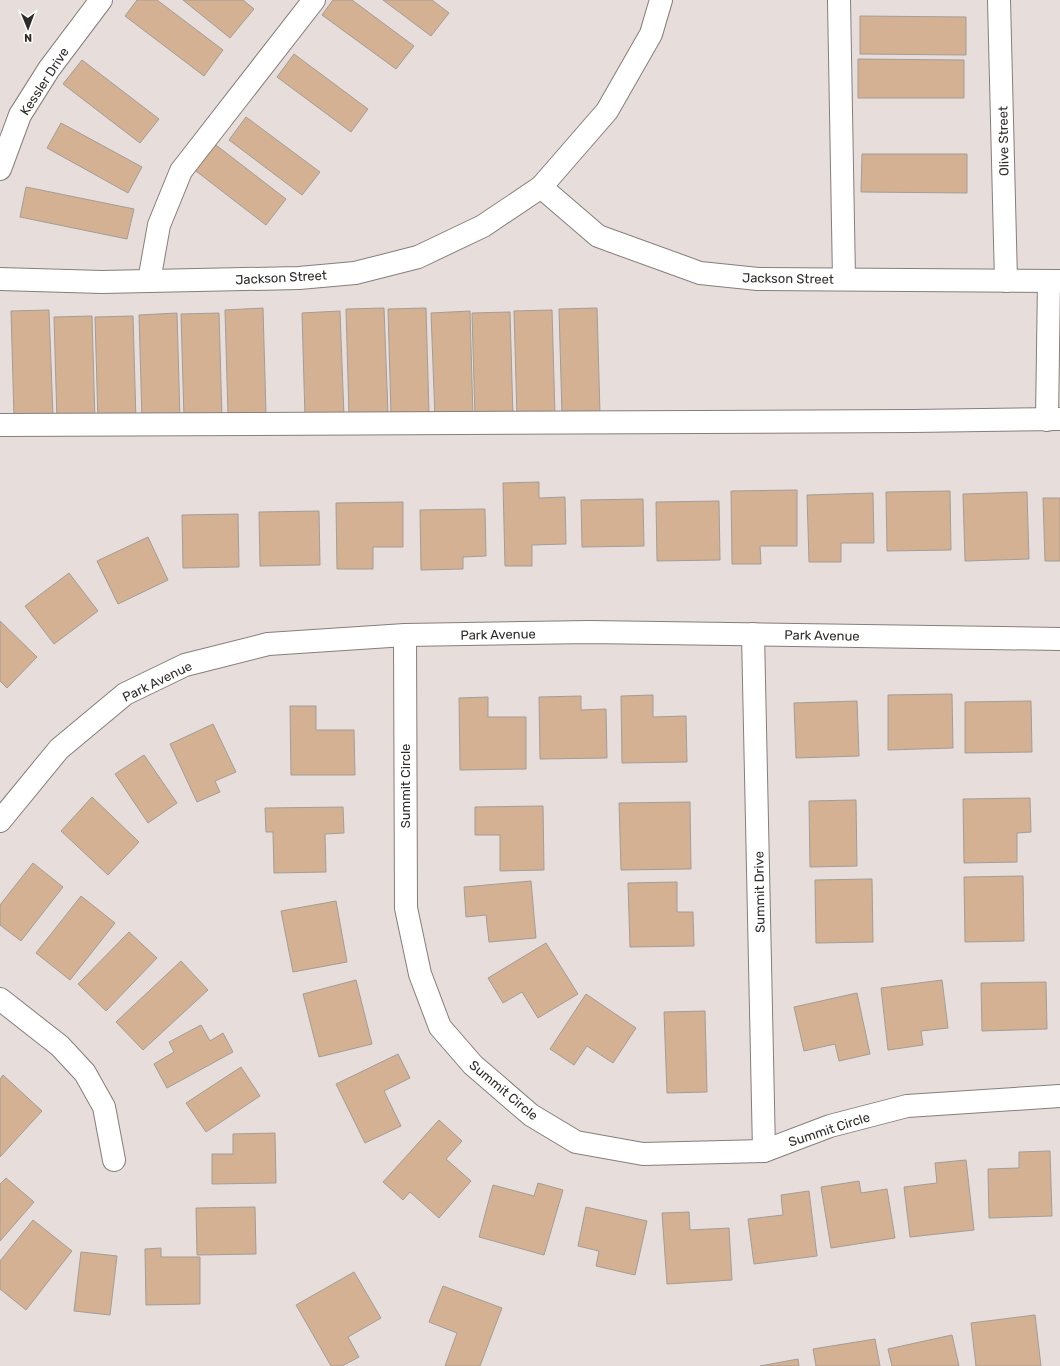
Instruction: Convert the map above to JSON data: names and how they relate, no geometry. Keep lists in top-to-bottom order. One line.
{"streets":{"street":["Kessler Drive","Olive Street","Jackson Street","Park Avenue","Summit Circle","Summit Drive"]},"crossings":[["Olive Street","Jackson Street"],["Park Avenue","Summit Circle"],["Park Avenue","Summit Drive"],["Summit Circle","Summit Drive"]],"north":"bottom"}
